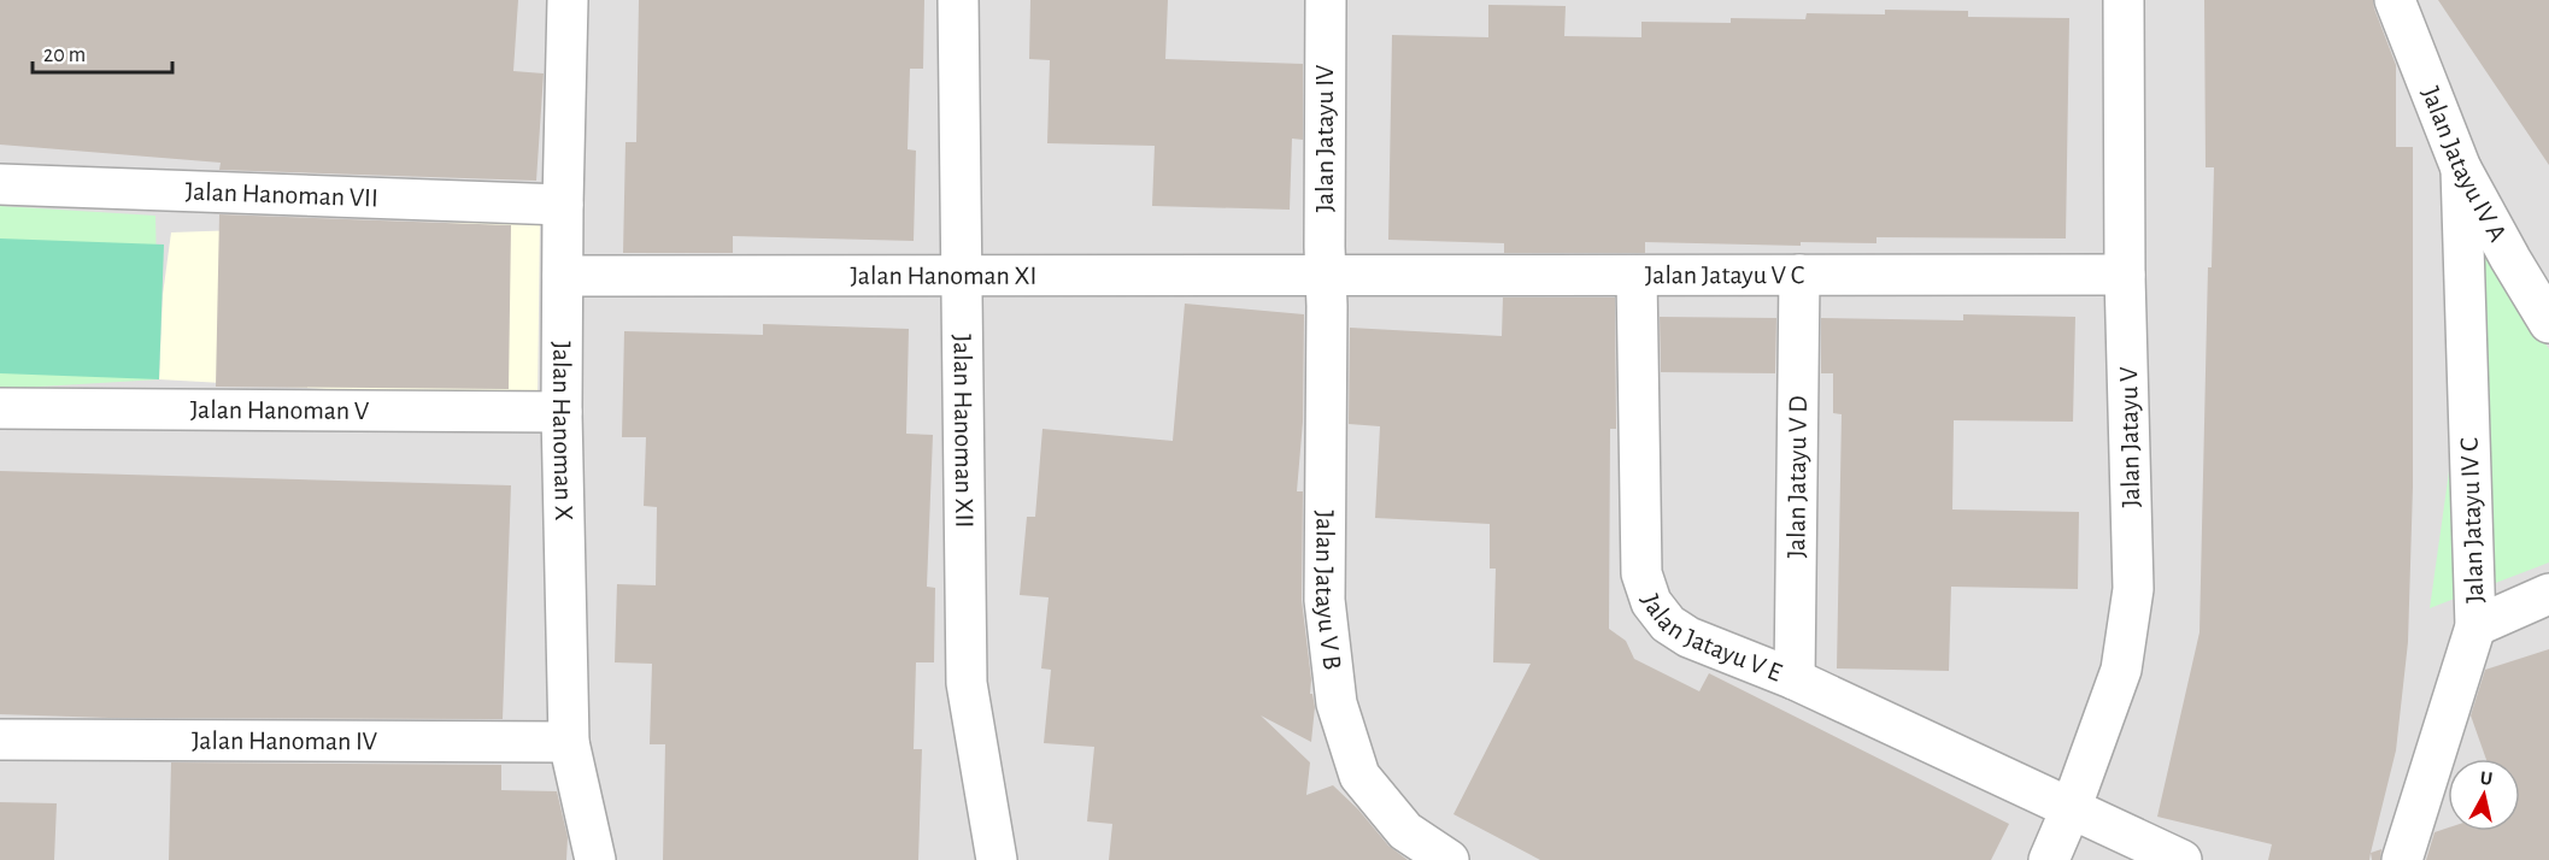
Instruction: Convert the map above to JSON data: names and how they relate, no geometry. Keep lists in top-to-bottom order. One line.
{"streets":{"street":["Jalan Jatayu IV","Jalan Jatayu IV A","Jalan Hanoman VII","Jalan Jatayu V C","Jalan Hanoman XI","Jalan Hanoman V","Jalan Hanoman X","Jalan Hanoman XII","Jalan Jatayu V","Jalan Jatayu V D","Jalan Jatayu IV C","Jalan Jatayu V B","Jalan Jatayu V E","Jalan Hanoman IV"]},"crossings":[["Jalan Jatayu IV","Jalan Jatayu V C"],["Jalan Jatayu IV","Jalan Hanoman XI"],["Jalan Jatayu IV","Jalan Jatayu V B"],["Jalan Jatayu IV A","Jalan Jatayu IV C"],["Jalan Hanoman VII","Jalan Hanoman X"],["Jalan Jatayu V C","Jalan Hanoman XI"],["Jalan Jatayu V C","Jalan Jatayu V"],["Jalan Jatayu V C","Jalan Jatayu V D"],["Jalan Jatayu V C","Jalan Jatayu V B"],["Jalan Jatayu V C","Jalan Jatayu V E"],["Jalan Hanoman XI","Jalan Hanoman X"],["Jalan Hanoman XI","Jalan Hanoman XII"],["Jalan Hanoman XI","Jalan Jatayu V B"],["Jalan Hanoman V","Jalan Hanoman X"],["Jalan Hanoman X","Jalan Hanoman IV"],["Jalan Jatayu V","Jalan Jatayu V E"],["Jalan Jatayu V D","Jalan Jatayu V E"]],"scale_bar":"20 m","north":"top"}
